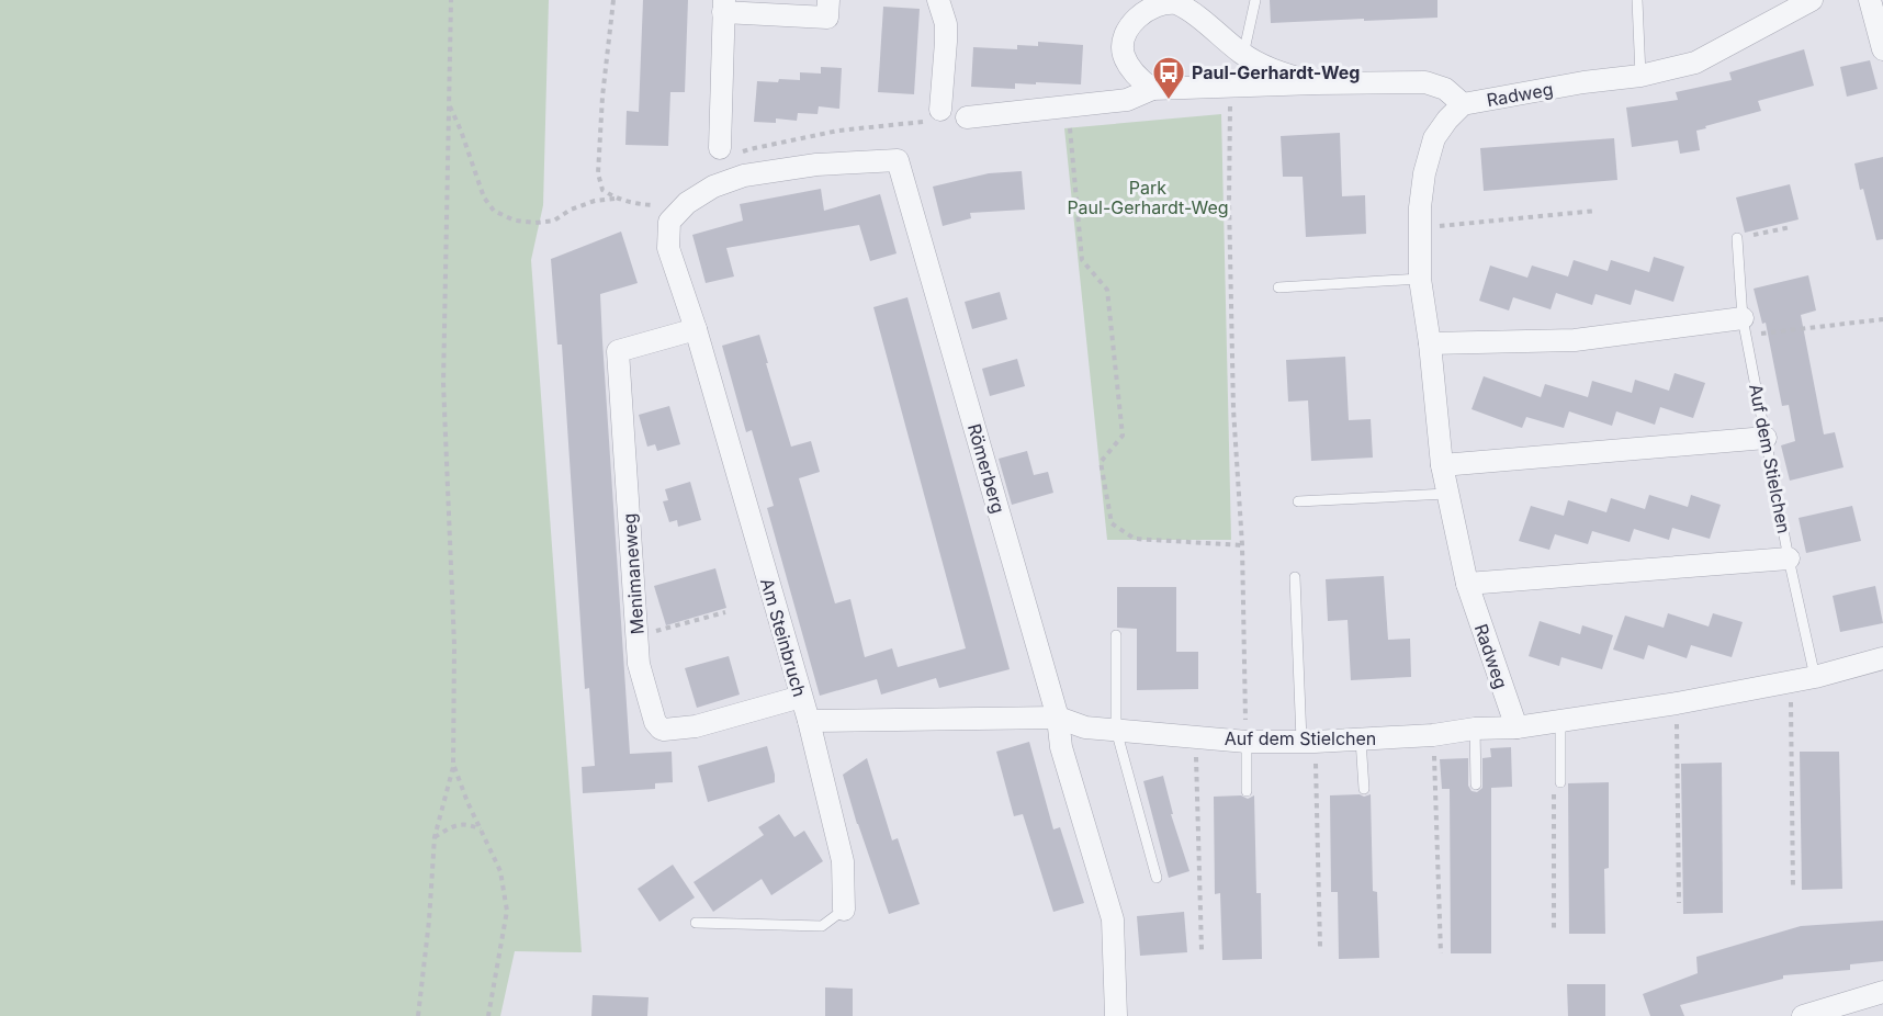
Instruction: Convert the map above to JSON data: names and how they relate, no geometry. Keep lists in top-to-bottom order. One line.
{"streets":{"street":["Radweg","Auf dem Stielchen","Römerberg","Menimaneweg","Am Steinbruch"]},"crossings":[["Radweg","Auf dem Stielchen"],["Auf dem Stielchen","Römerberg"],["Auf dem Stielchen","Am Steinbruch"],["Römerberg","Am Steinbruch"],["Menimaneweg","Am Steinbruch"]],"parks":["Park Paul-Gerhardt-Weg"],"places":{"bus stop":["Paul-Gerhardt-Weg"]}}
